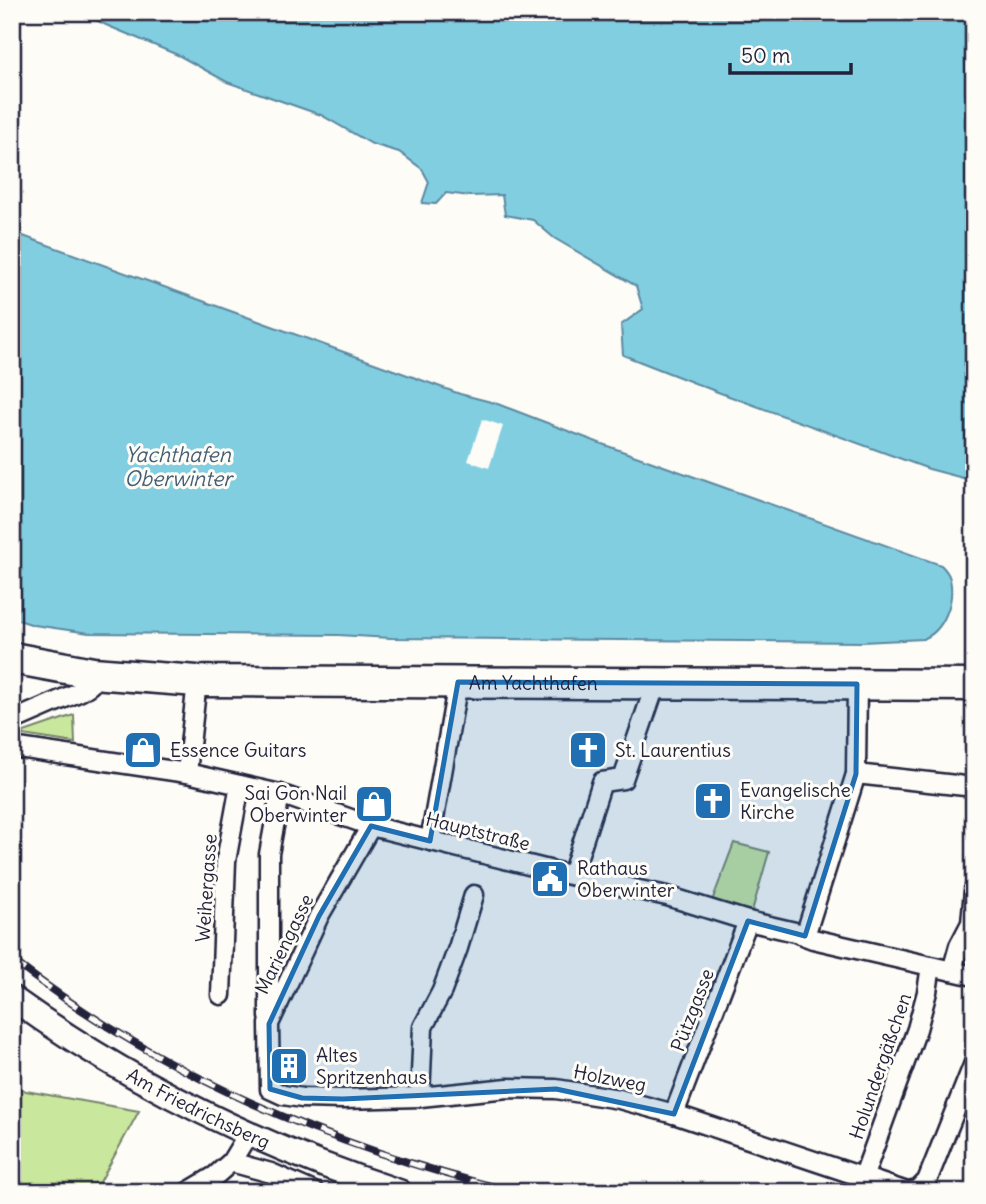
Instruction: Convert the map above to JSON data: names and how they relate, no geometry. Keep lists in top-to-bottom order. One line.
{"streets":{"main road":["Am Yachthafen"],"street":["Hauptstraße","Weihergasse","Mariengasse","Pützgasse","Holundergäßchen","Holzweg","Am Friedrichsberg"]},"crossings":[["Hauptstraße","Weihergasse"],["Hauptstraße","Mariengasse"],["Hauptstraße","Pützgasse"],["Hauptstraße","Holundergäßchen"],["Mariengasse","Holzweg"],["Pützgasse","Holzweg"],["Holundergäßchen","Holzweg"]],"water":["Yachthafen Oberwinter"],"places":{"shop":["Essence Guitars","Sai Gon Nail Oberwinter"],"church":["St. Laurentius","Evangelische Kirche"],"public building":["Rathaus Oberwinter"],"building":["Altes Spritzenhaus"]},"scale_bar":"50 m"}
